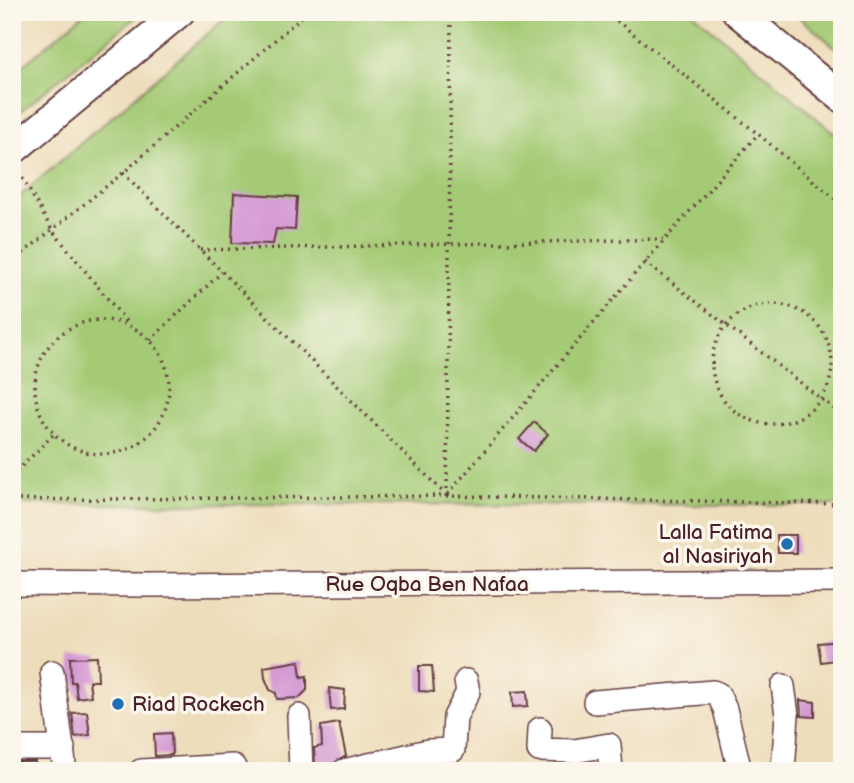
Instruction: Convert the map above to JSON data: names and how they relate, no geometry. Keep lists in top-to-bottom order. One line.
{"streets":{"street":["Rue Oqba Ben Nafaa"]},"places":["Lalla Fatima al Nasiriyah","Riad Rockech"]}
